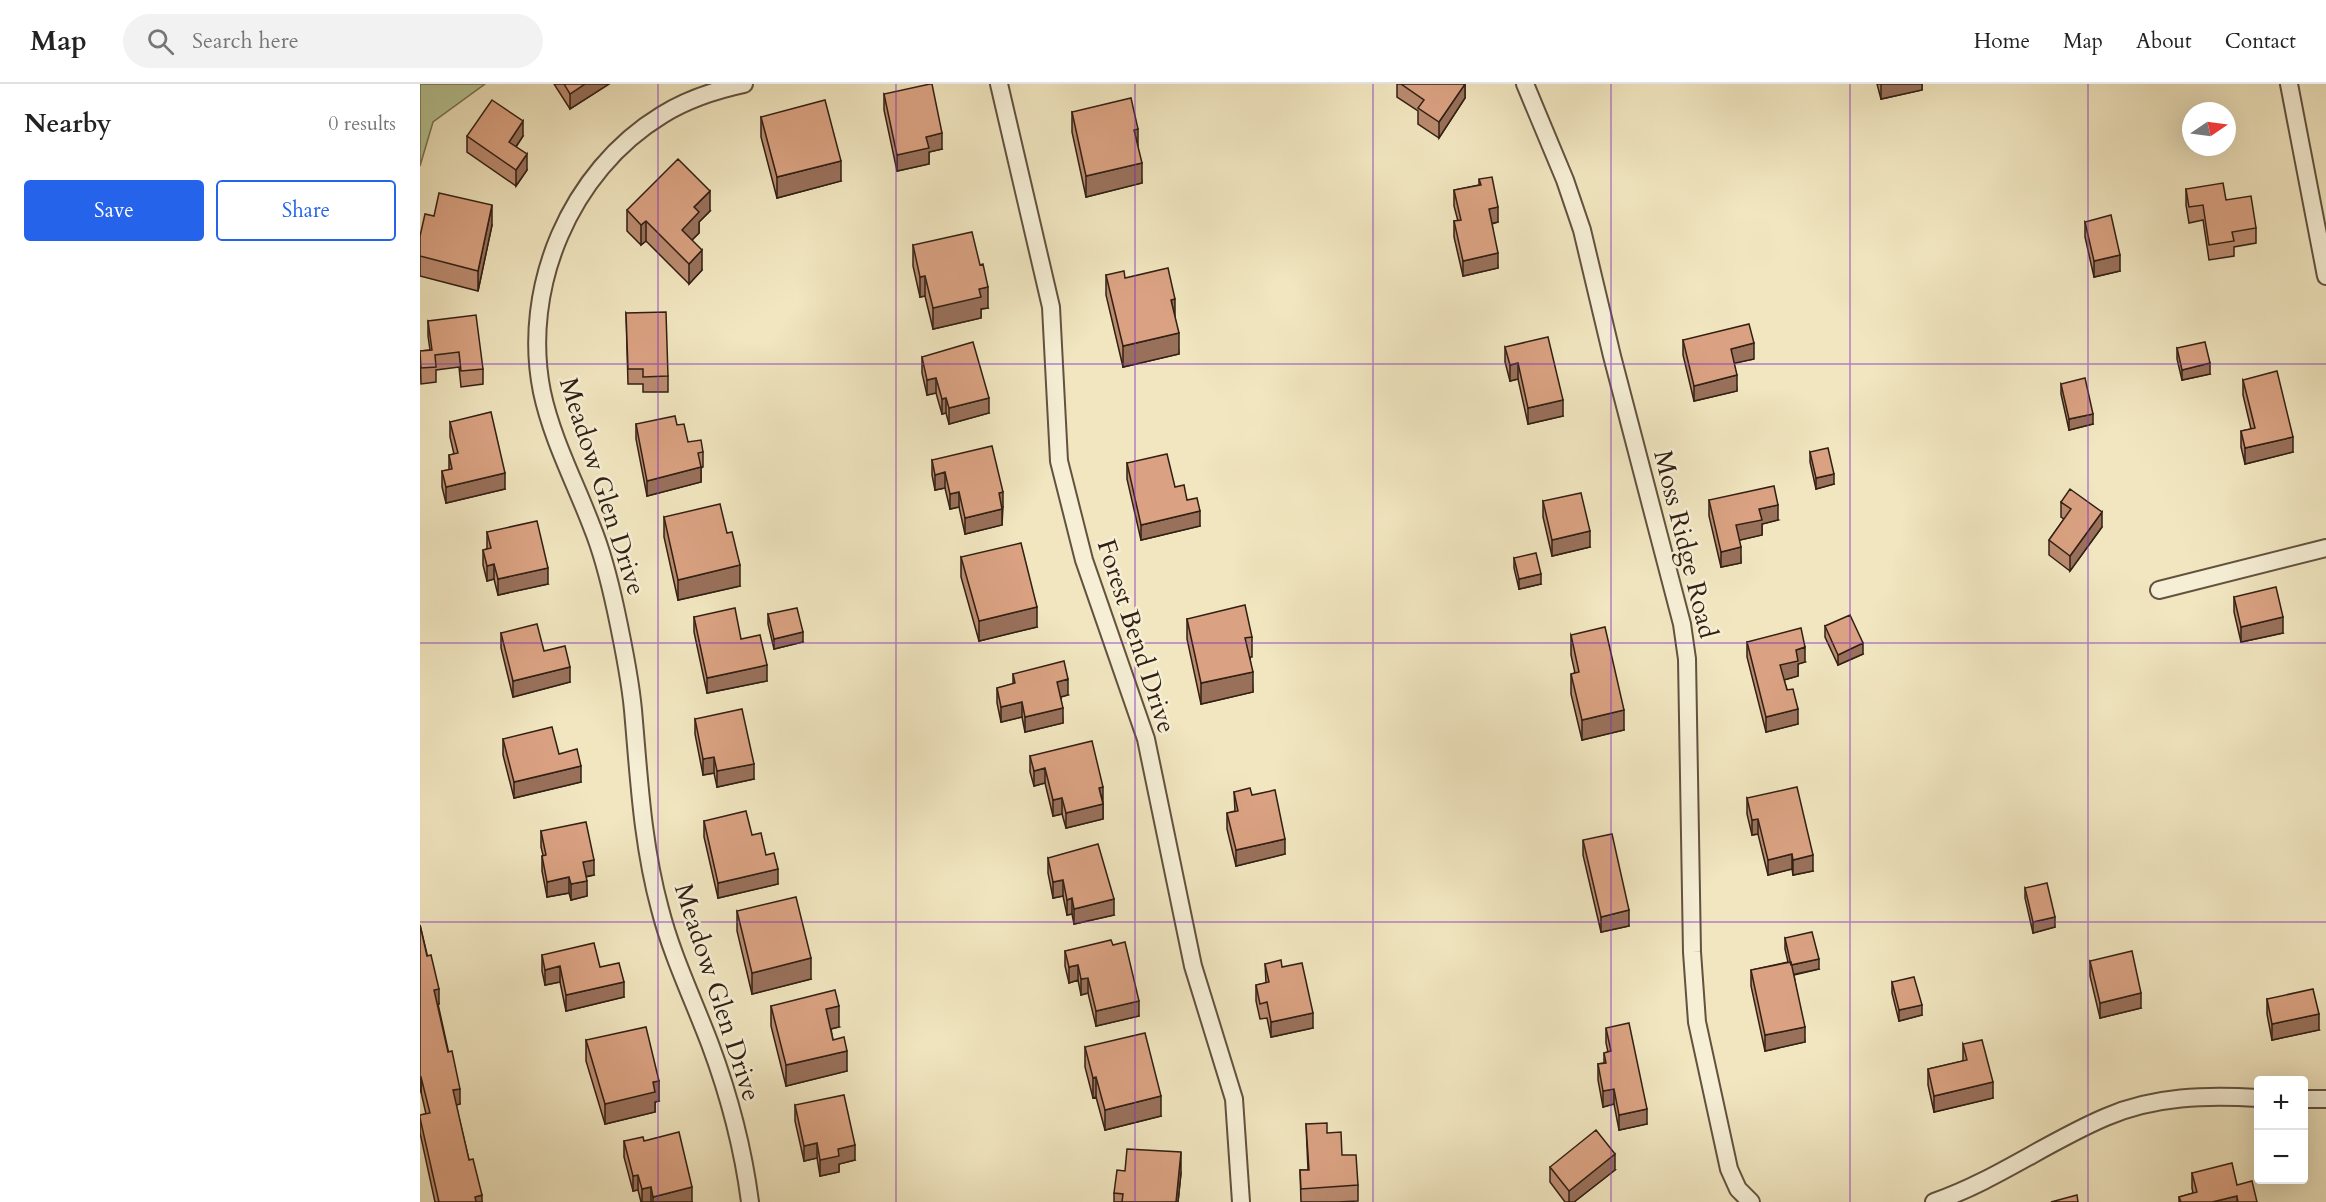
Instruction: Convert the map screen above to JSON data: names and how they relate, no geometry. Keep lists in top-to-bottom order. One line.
{"streets":{"street":["Meadow Glen Drive","Moss Ridge Road","Forest Bend Drive"]},"north":"right","page":{"header":"Map","search":"Search here","nav":["Home","Map","About","Contact"],"heading":["Nearby","0 results"],"buttons":["Save","Share"],"map_buttons":["+","−"]}}
